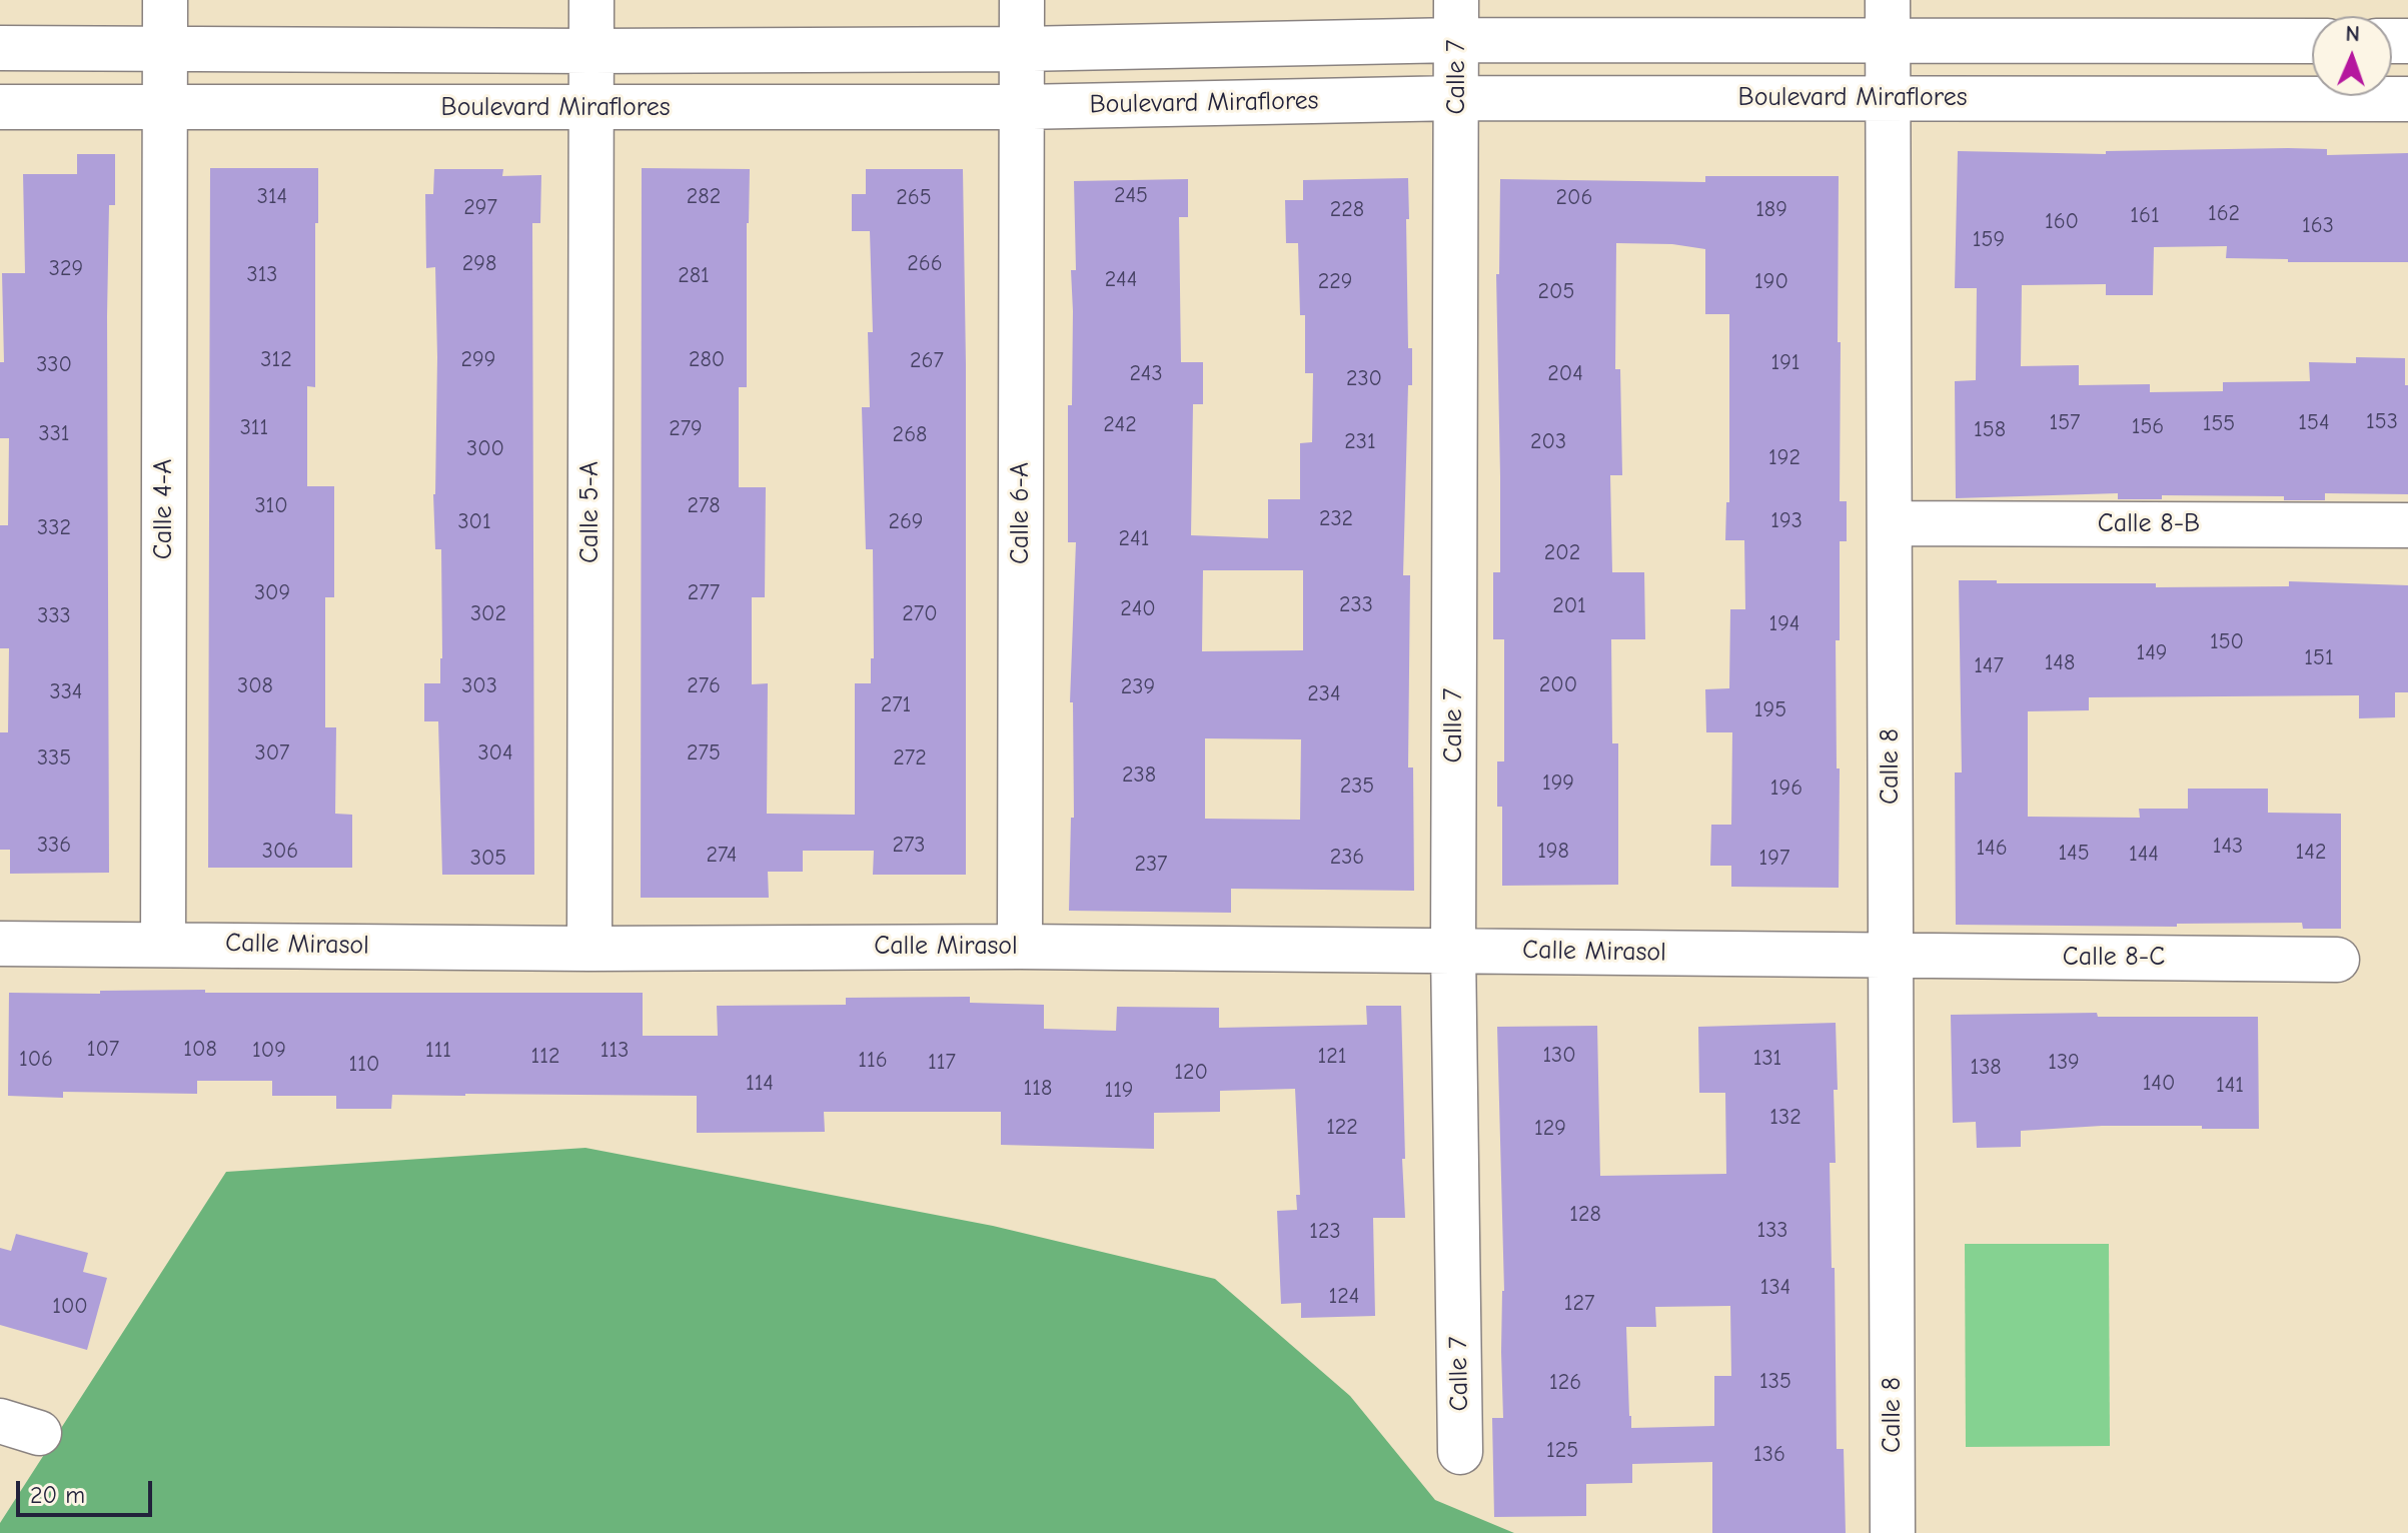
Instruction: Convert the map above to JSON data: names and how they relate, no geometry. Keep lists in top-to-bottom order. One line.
{"streets":{"street":["Calle 7","Boulevard Miraflores","Calle 4-A","Calle 5-A","Calle 6-A","Calle 8-B","Calle 8","Calle Mirasol","Calle 8-C"]},"crossings":[["Calle 7","Boulevard Miraflores"],["Calle 7","Calle Mirasol"],["Boulevard Miraflores","Calle 4-A"],["Boulevard Miraflores","Calle 5-A"],["Boulevard Miraflores","Calle 6-A"],["Boulevard Miraflores","Calle 8"],["Calle 4-A","Calle Mirasol"],["Calle 5-A","Calle Mirasol"],["Calle 6-A","Calle Mirasol"],["Calle 8-B","Calle 8"],["Calle 8","Calle Mirasol"],["Calle 8","Calle 8-C"],["Calle Mirasol","Calle 8-C"]],"house_numbers":["245","314","282","265","206","297","228","189","162","161","160","163","159","298","266","329","313","281","244","229","190","205","312","299","280","267","191","330","243","204","230","153","157","154","155","242","156","311","279","158","331","268","231","203","300","192","310","278","232","193","301","269","332","241","202","309","277","233","201","240","302","270","333","194","150","149","151","148","147","200","308","303","276","239","334","234","271","195","307","304","275","335","272","238","199","235","196","336","273","143","146","306","198","142","145","144","274","236","305","197","237","107","108","109","111","113","130","112","121","131","106","116","117","139","110","138","120","114","140","141","118","119","132","122","129","128","133","123","134","124","127","100","135","126","125","136"],"scale_bar":"20 m","north":"top"}
